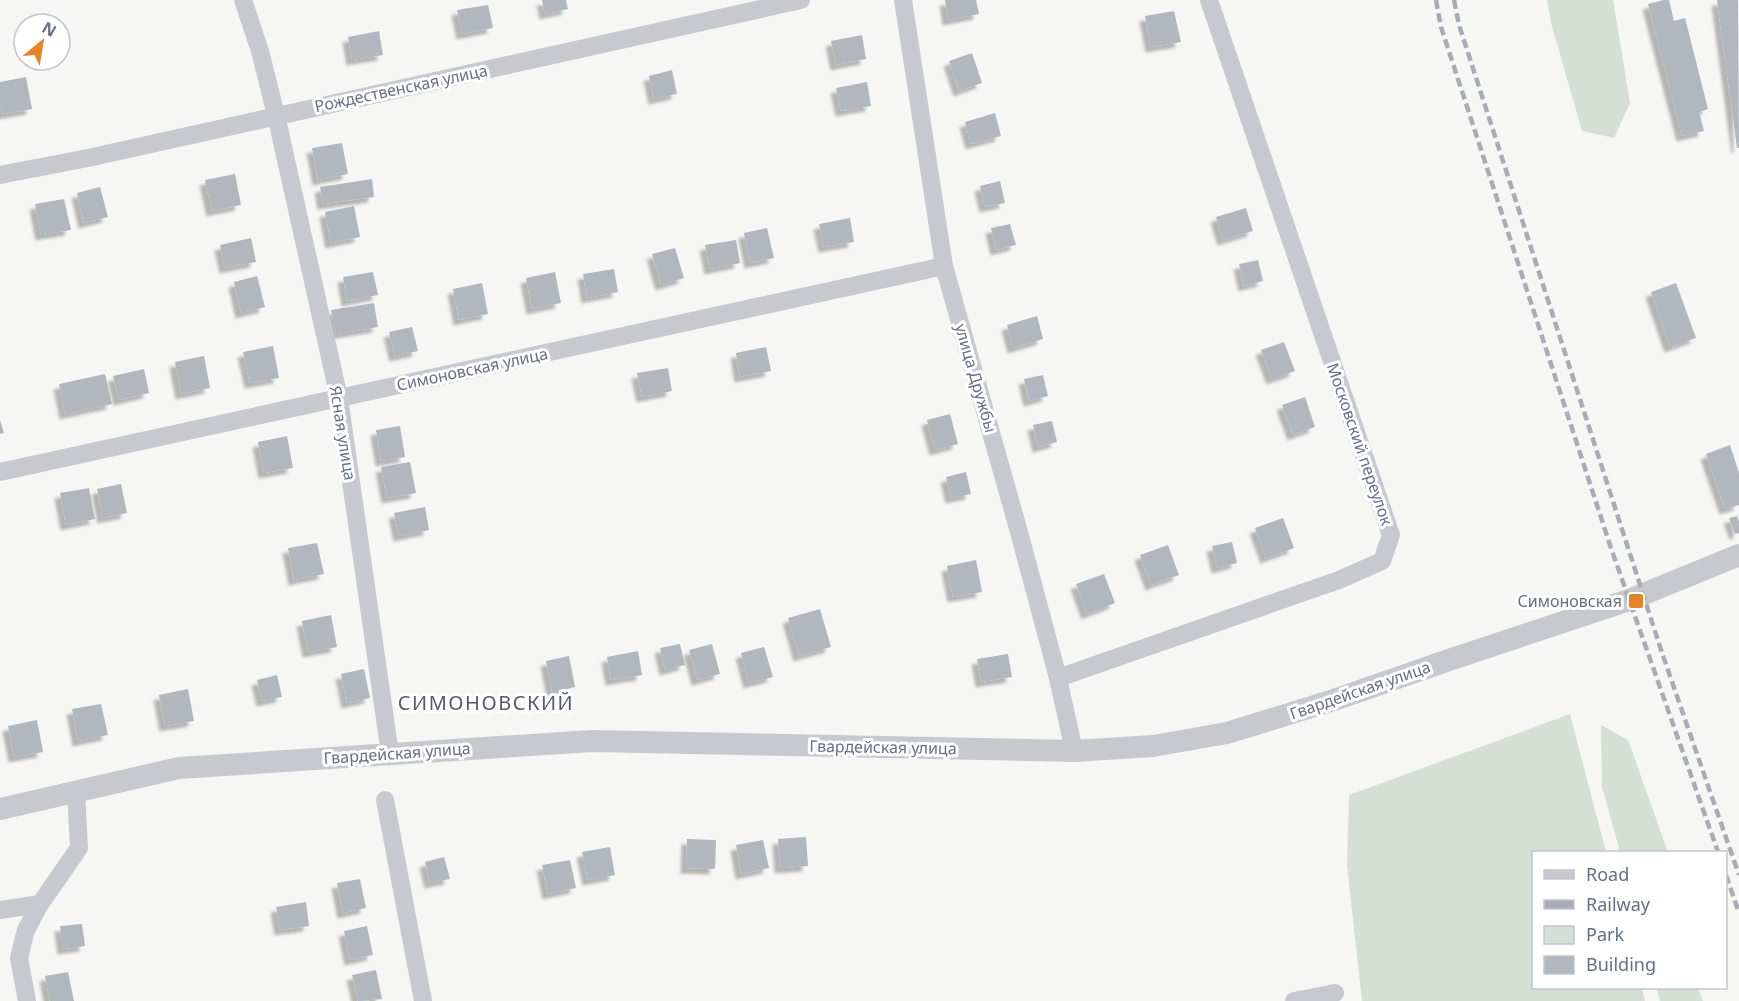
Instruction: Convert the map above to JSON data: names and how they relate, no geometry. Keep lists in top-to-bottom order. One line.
{"streets":{"street":["Рождественская улица","Симоновская улица","улица Дружбы","Ясная улица","Московский переулок","Гвардейская улица"]},"crossings":[["Рождественская улица","Ясная улица"],["Симоновская улица","улица Дружбы"],["Симоновская улица","Ясная улица"],["улица Дружбы","Московский переулок"],["улица Дружбы","Гвардейская улица"],["Ясная улица","Гвардейская улица"]],"districts":["СИМОНОВСКИЙ"],"places":{"transit":["Симоновская"]},"legend":["Road","Railway","Park","Building"],"north":"top right"}
